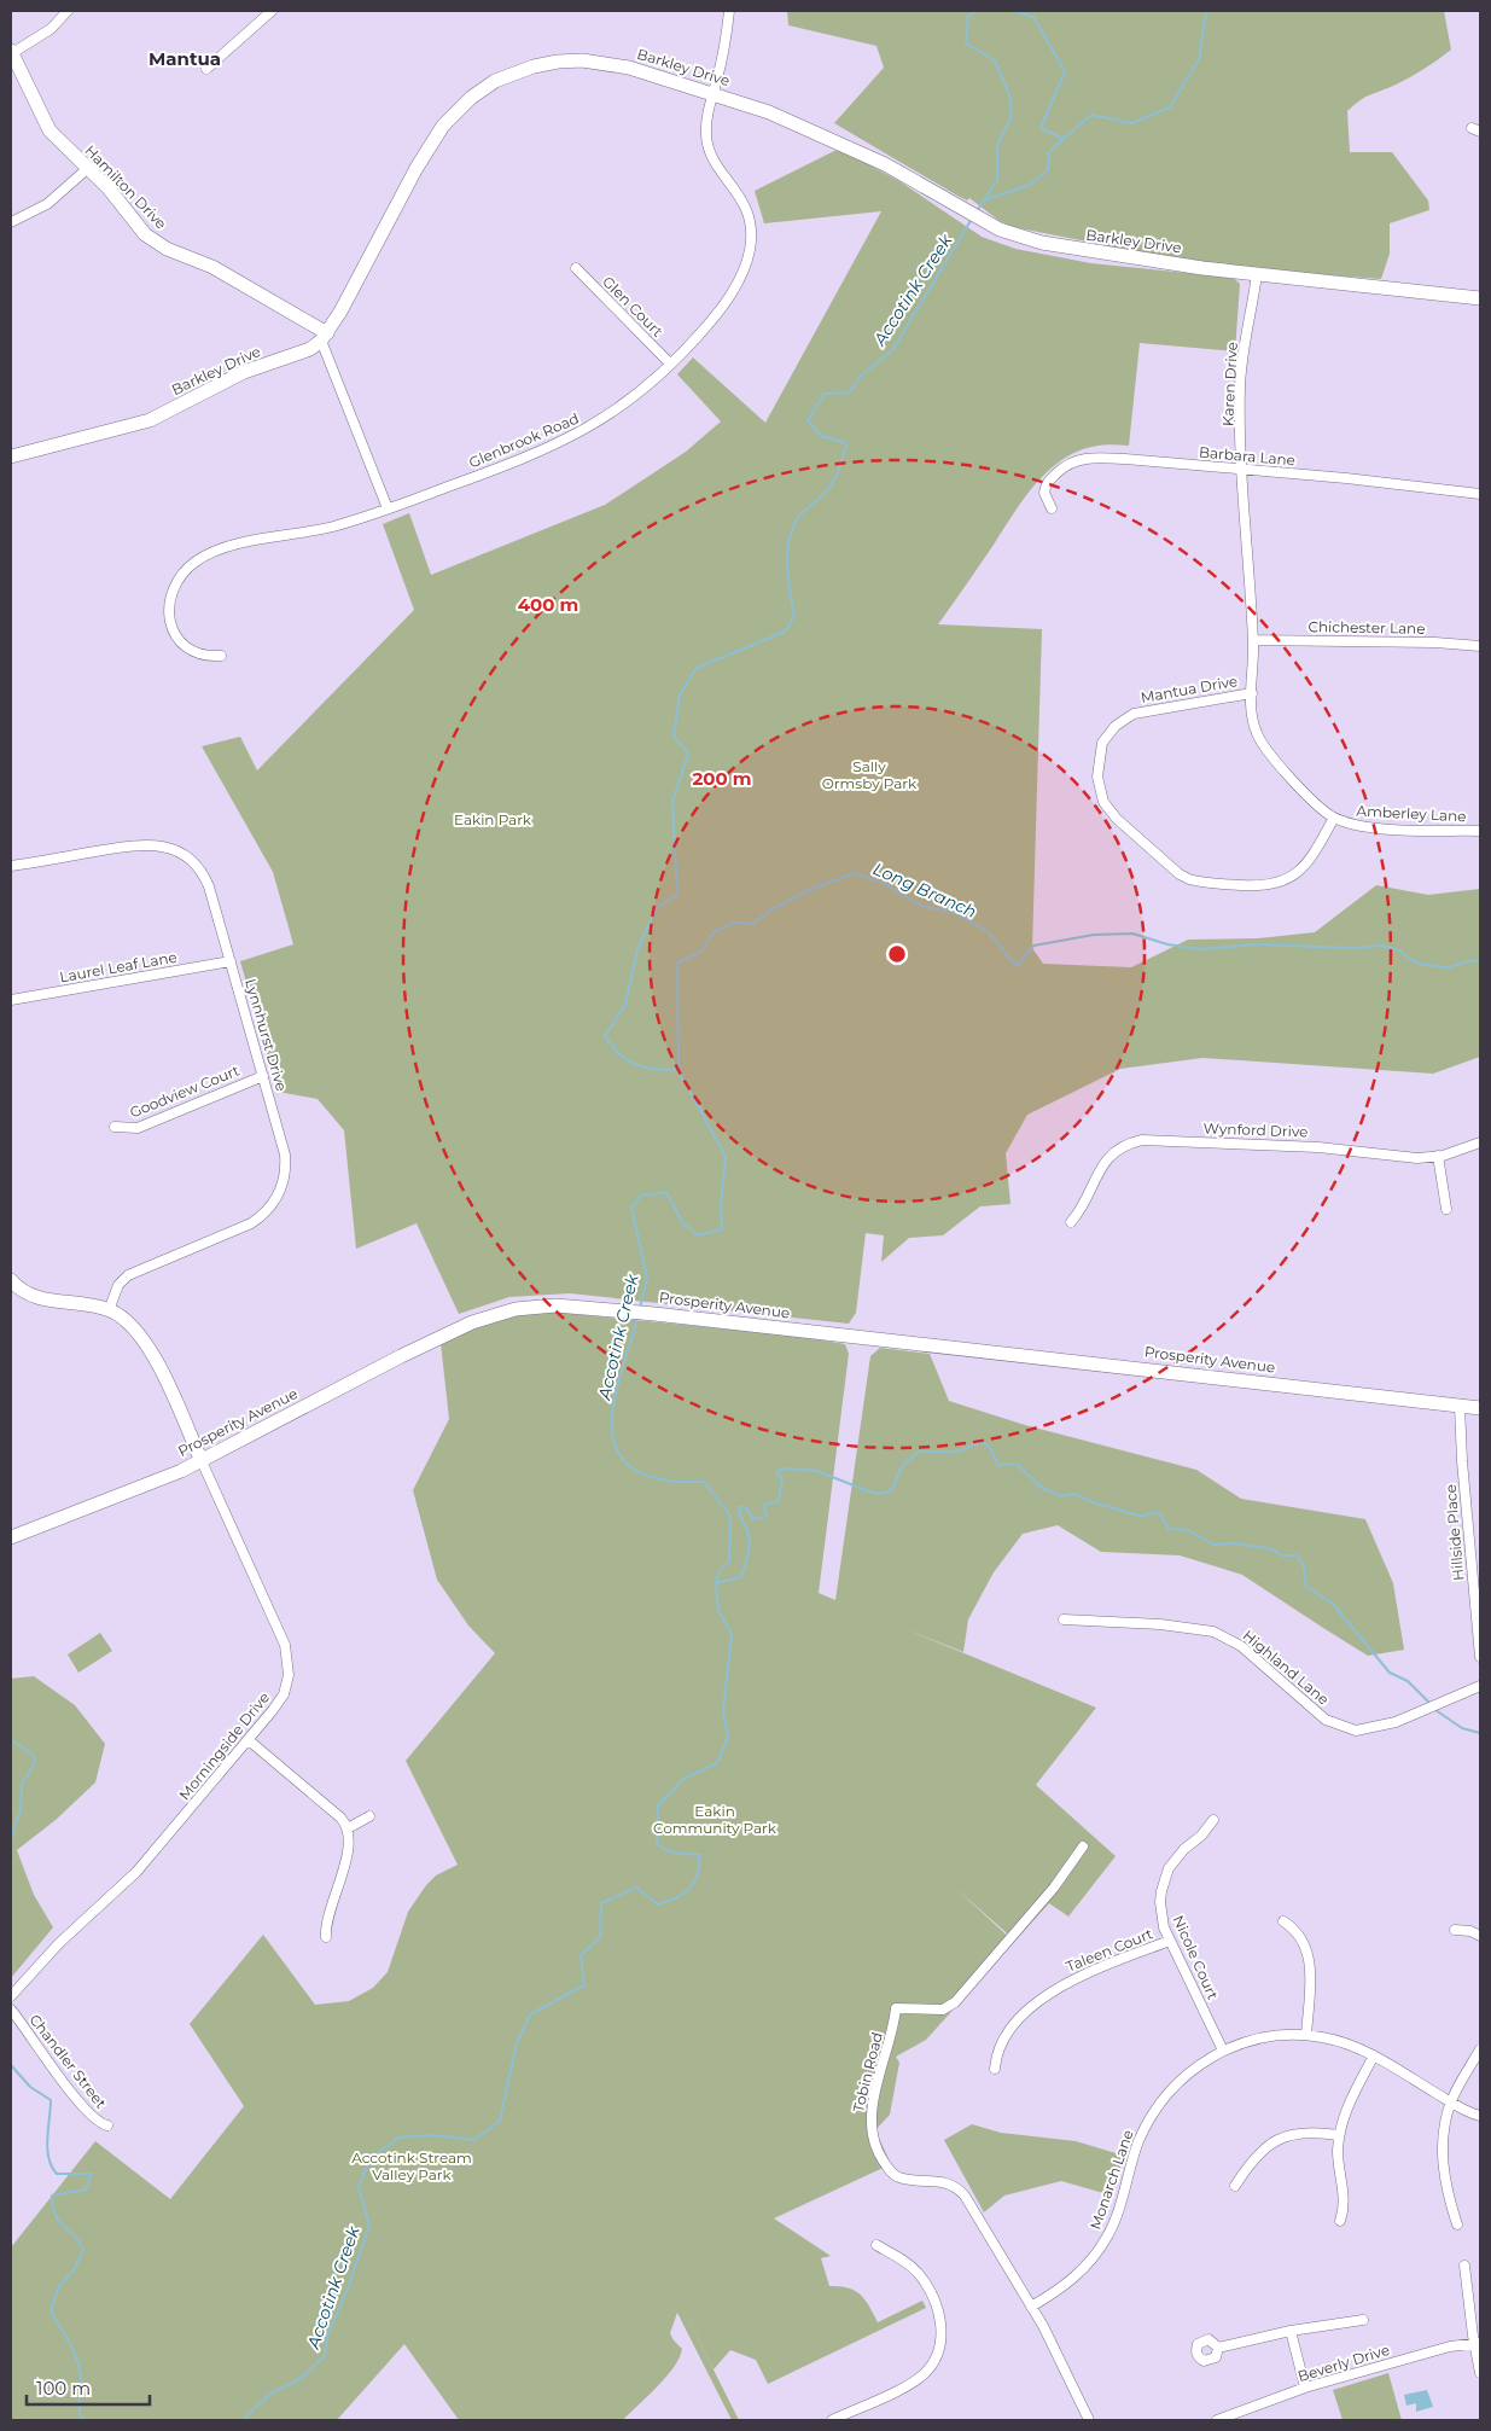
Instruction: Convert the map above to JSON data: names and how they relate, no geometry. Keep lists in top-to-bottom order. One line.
{"streets":{"street":["Barkley Drive","Hamilton Drive","Glen Court","Karen Drive","Glenbrook Road","Barbara Lane","Chichester Lane","Mantua Drive","Amberley Lane","Laurel Leaf Lane","Lynnhurst Drive","Goodview Court","Wynford Drive","Prosperity Avenue","Hillside Place","Highland Lane","Morningside Drive","Taleen Court","Nicole Court","Chandler Street","Tobin Road","Monarch Lane","Beverly Drive"]},"crossings":[["Barkley Drive","Hamilton Drive"],["Barkley Drive","Karen Drive"],["Barkley Drive","Glenbrook Road"],["Glen Court","Glenbrook Road"],["Karen Drive","Barbara Lane"],["Karen Drive","Chichester Lane"],["Karen Drive","Amberley Lane"],["Chichester Lane","Amberley Lane"],["Mantua Drive","Amberley Lane"],["Laurel Leaf Lane","Lynnhurst Drive"],["Lynnhurst Drive","Goodview Court"],["Prosperity Avenue","Hillside Place"],["Prosperity Avenue","Morningside Drive"],["Taleen Court","Nicole Court"],["Nicole Court","Monarch Lane"],["Tobin Road","Monarch Lane"]],"districts":["Mantua"],"water":["Accotink Creek","Long Branch"],"parks":["Sally Ormsby Park","Eakin Park","Eakin Community Park","Accotink Stream Valley Park"],"scale_bar":"100 m","rings":["400 m","200 m"]}
